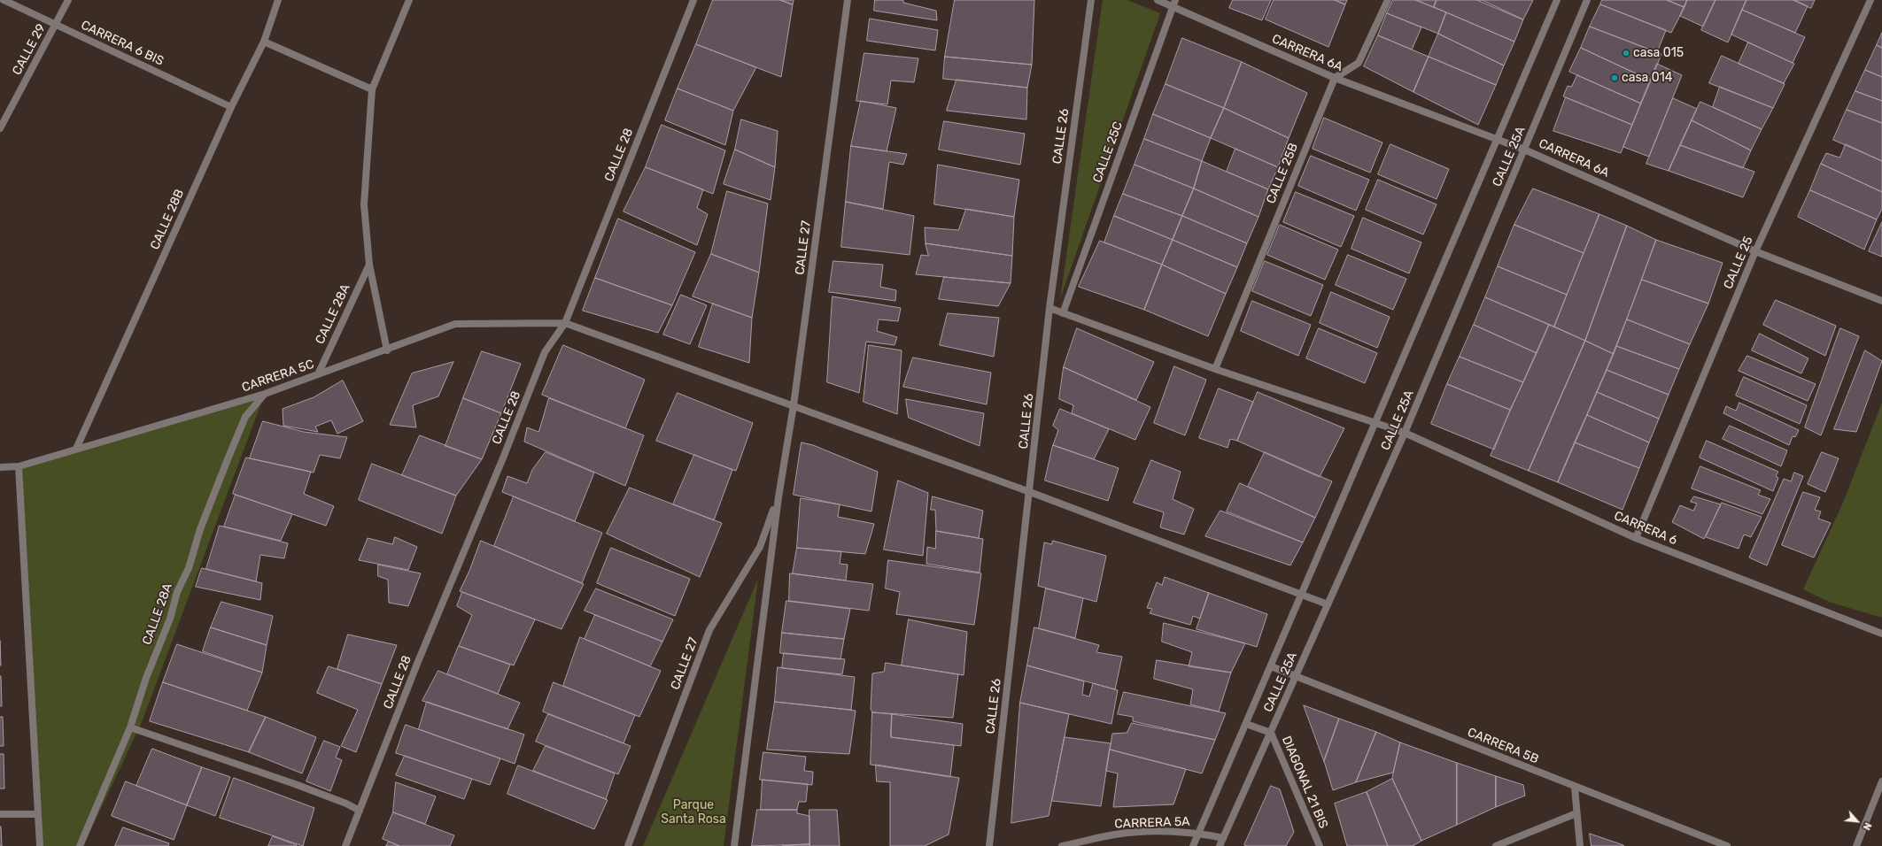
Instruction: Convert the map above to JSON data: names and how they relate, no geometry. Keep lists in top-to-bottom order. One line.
{"streets":{"street":["CARRERA 6 BIS","CALLE 29","CARRERA 6A","CALLE 26","CALLE 25C","CALLE 28","CALLE 25A","CALLE 25B","CALLE 28B","CALLE 27","CALLE 25","CALLE 28A","CARRERA 5C","CARRERA 6","CARRERA 5B","DIAGONAL 21 BIS","CARRERA 5A"]},"crossings":[["CARRERA 6 BIS","CALLE 29"],["CARRERA 6 BIS","CALLE 28B"],["CARRERA 6A","CALLE 25C"],["CARRERA 6A","CALLE 25A"],["CARRERA 6A","CALLE 25B"],["CARRERA 6A","CALLE 25"],["CALLE 26","CARRERA 6"],["CALLE 25C","CARRERA 6"],["CALLE 28","CARRERA 5C"],["CALLE 25A","CARRERA 6"],["CALLE 25A","CARRERA 5B"],["CALLE 25A","DIAGONAL 21 BIS"],["CALLE 25A","CARRERA 5A"],["CALLE 25B","CARRERA 6"],["CALLE 28B","CARRERA 5C"],["CALLE 25","CARRERA 6"],["CALLE 28A","CARRERA 5C"]],"parks":["Parque Santa Rosa"],"places":["casa 015","casa 014"],"north":"bottom right"}
